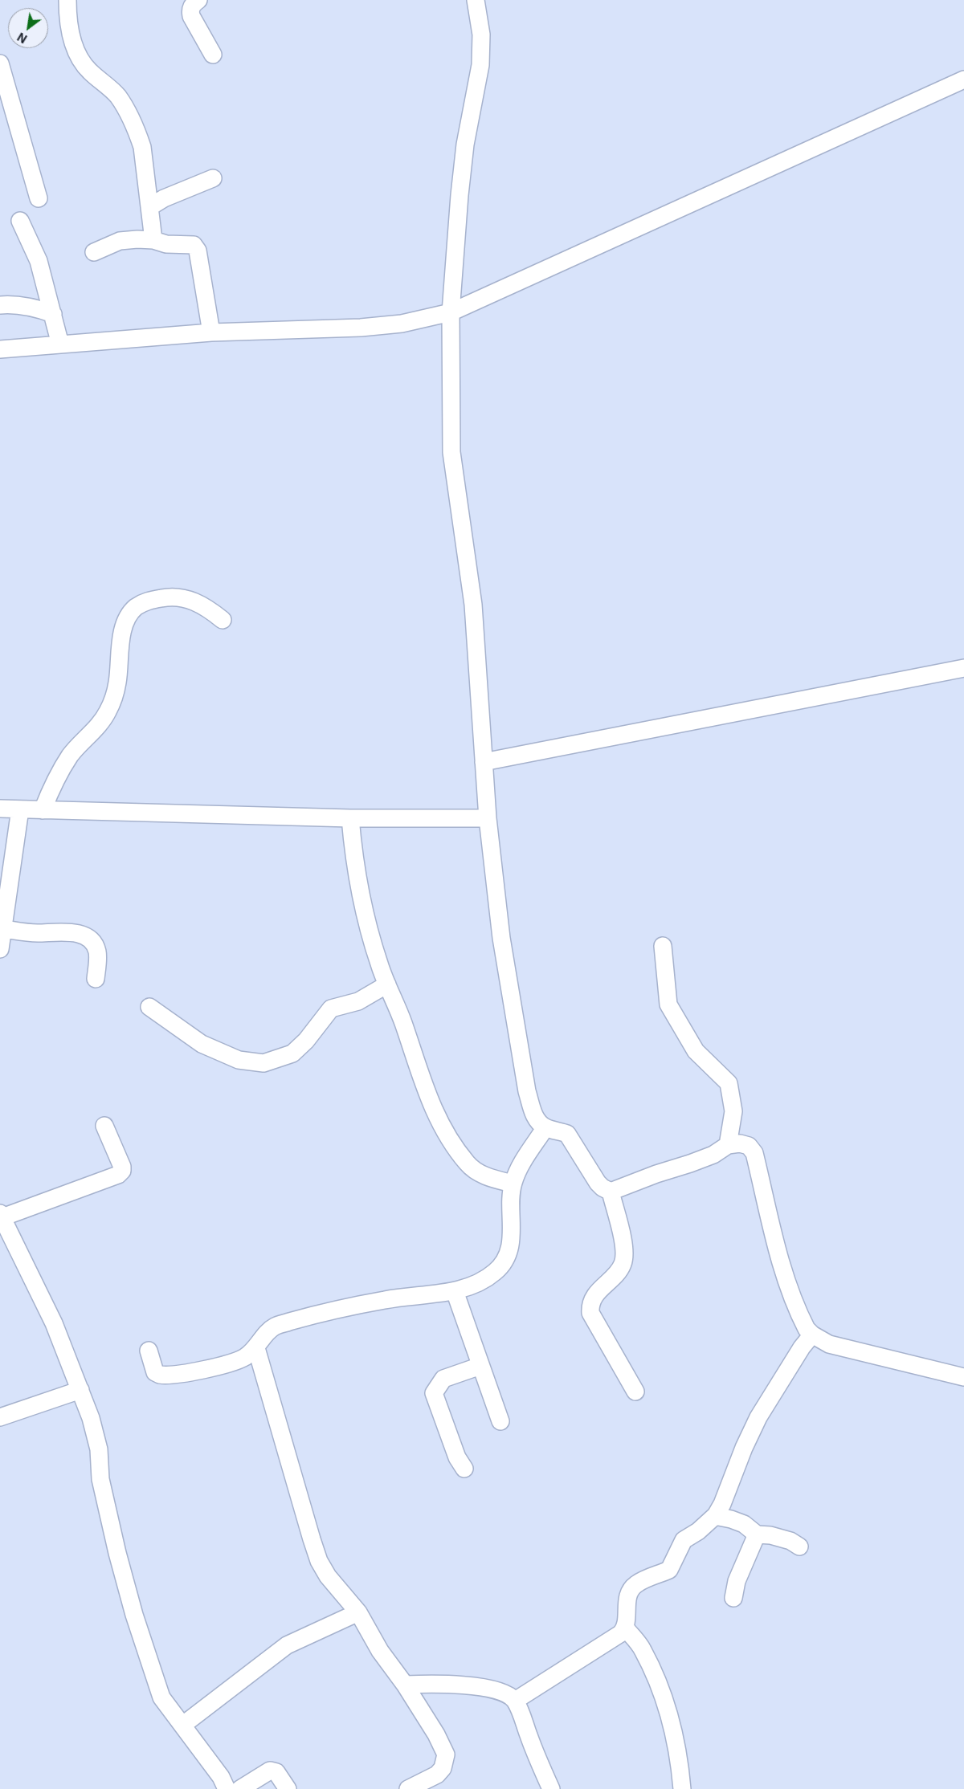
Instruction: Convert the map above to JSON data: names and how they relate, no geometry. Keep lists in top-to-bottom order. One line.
{"north":"bottom left"}
